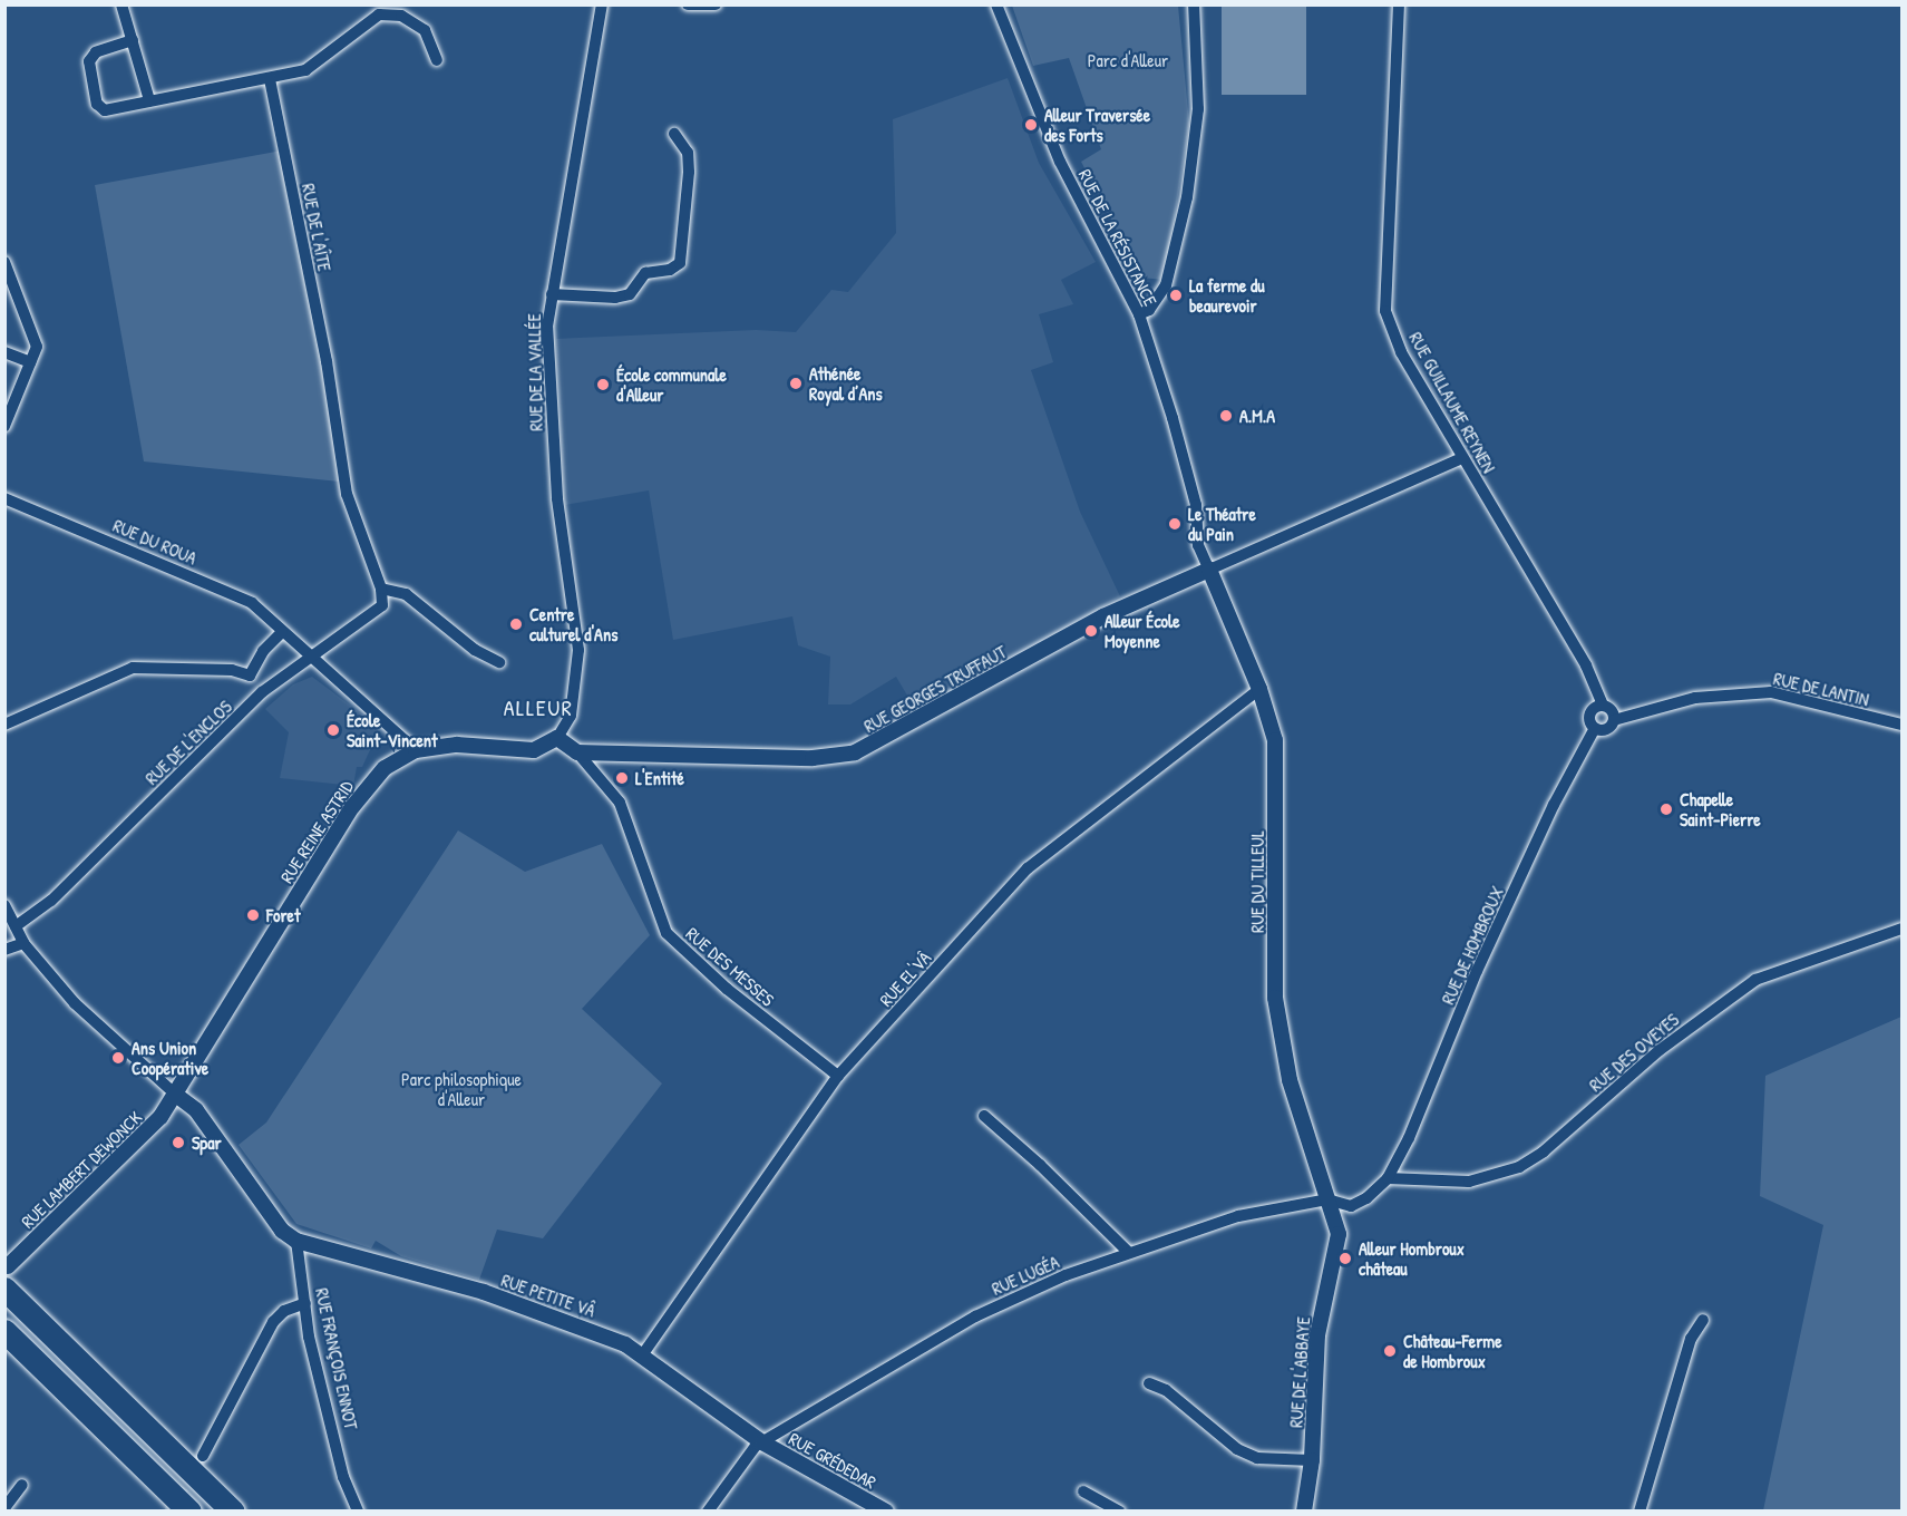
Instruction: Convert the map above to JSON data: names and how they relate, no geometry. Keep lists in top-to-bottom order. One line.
{"streets":{"street":["RUE DE L'AÎTE","RUE DE LA RÉSISTANCE","RUE DE LA VALLÉE","RUE GUILLAUME REYNEN","RUE DU ROUA","RUE GEORGES TRUFFAUT","RUE DE LANTIN","RUE DE L'ENCLOS","RUE REINE ASTRID","RUE DU TILLEUL","RUE DE HOMBROUX","RUE DES MESSES","RUE EL'VÂ","RUE DES OVEYES","RUE LAMBERT DEWONCK","RUE LUGÉA","RUE PETITE VÂ","RUE FRANÇOIS ENNOT","RUE DE L'ABBAYE","RUE GRÉDEDAR"]},"crossings":[["RUE DE L'AÎTE","RUE DE L'ENCLOS"],["RUE DE LA RÉSISTANCE","RUE GEORGES TRUFFAUT"],["RUE DE LA RÉSISTANCE","RUE DU TILLEUL"],["RUE DE LA VALLÉE","RUE REINE ASTRID"],["RUE GUILLAUME REYNEN","RUE DE LANTIN"],["RUE GUILLAUME REYNEN","RUE DE HOMBROUX"],["RUE DU ROUA","RUE DE L'ENCLOS"],["RUE DU ROUA","RUE REINE ASTRID"],["RUE GEORGES TRUFFAUT","RUE DU TILLEUL"],["RUE GEORGES TRUFFAUT","RUE DES MESSES"],["RUE DE LANTIN","RUE DE HOMBROUX"],["RUE REINE ASTRID","RUE LAMBERT DEWONCK"],["RUE DU TILLEUL","RUE EL'VÂ"],["RUE DU TILLEUL","RUE LUGÉA"],["RUE DU TILLEUL","RUE DE L'ABBAYE"],["RUE DE HOMBROUX","RUE DES OVEYES"],["RUE DE HOMBROUX","RUE LUGÉA"],["RUE DES MESSES","RUE EL'VÂ"],["RUE EL'VÂ","RUE PETITE VÂ"],["RUE DES OVEYES","RUE LUGÉA"],["RUE LUGÉA","RUE PETITE VÂ"],["RUE LUGÉA","RUE DE L'ABBAYE"],["RUE LUGÉA","RUE GRÉDEDAR"],["RUE PETITE VÂ","RUE FRANÇOIS ENNOT"],["RUE PETITE VÂ","RUE GRÉDEDAR"]],"districts":["ALLEUR"],"parks":["Parc d'Alleur","Parc philosophique d'Alleur"],"places":["Alleur Traversée des Forts","La ferme du beaurevoir","Athénée Royal d’Ans","École communale d'Alleur","A.M.A","Le Théatre du Pain","Centre culturel d'Ans","Alleur École Moyenne","École Saint-Vincent","L'Entité","Chapelle Saint-Pierre","Foret","Ans Union Coopérative","Spar","Alleur Hombroux château","Château-Ferme de Hombroux"]}
